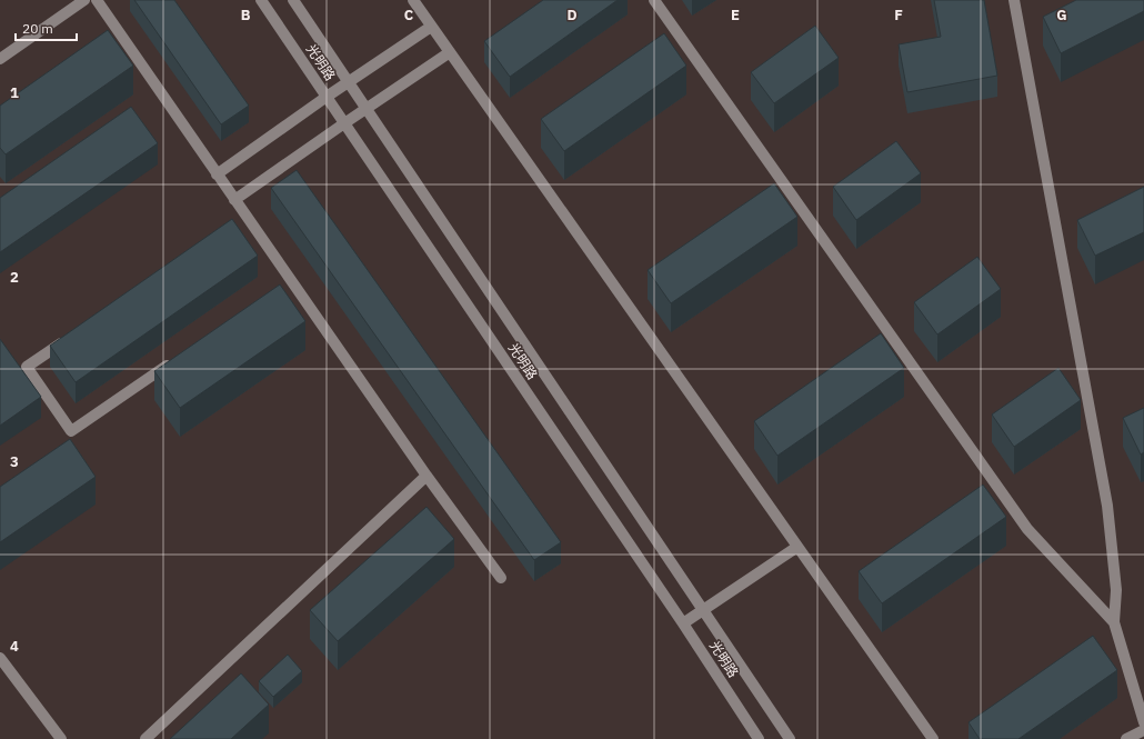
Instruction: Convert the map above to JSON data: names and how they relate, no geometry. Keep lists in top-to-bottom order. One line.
{"streets":{"street":["光明路"]},"scale_bar":"20 m","grid":{"columns":["B","C","D","E","F","G"],"rows":["1","2","3","4"]}}
